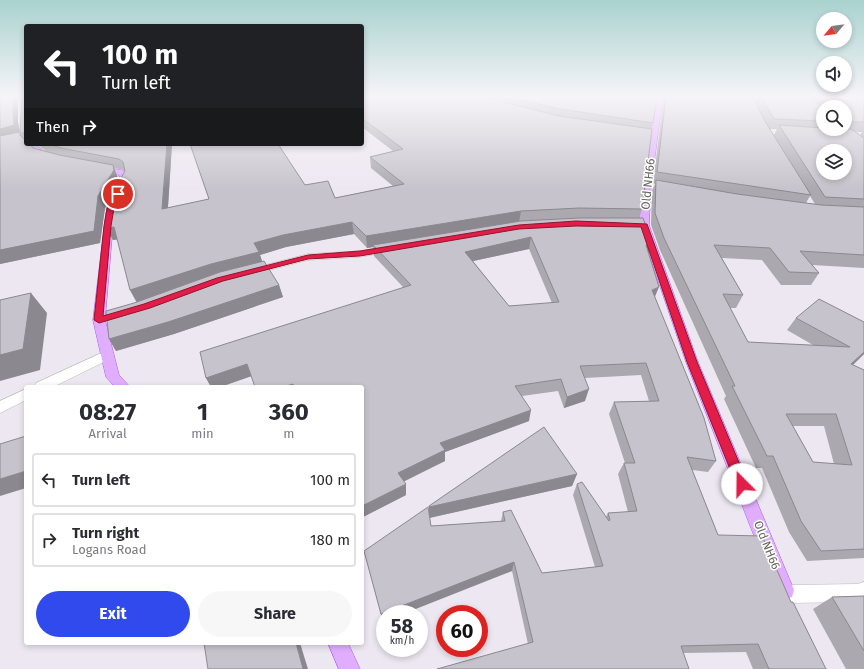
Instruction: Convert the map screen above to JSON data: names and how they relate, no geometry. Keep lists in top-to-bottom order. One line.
{"streets":{"main road":["Old NH66"]},"north":"bottom left","page":{"turn":["100 m","Turn left"],"then":"Then","eta":["08:27","Arrival","1","min","360","m"],"list":[{"name":"Turn left","value":"100 m"},{"name":"Turn right","note":"Logans Road","value":"180 m"}],"buttons":["Exit","Share"],"speed":"58 km/h","limit":"60"}}
